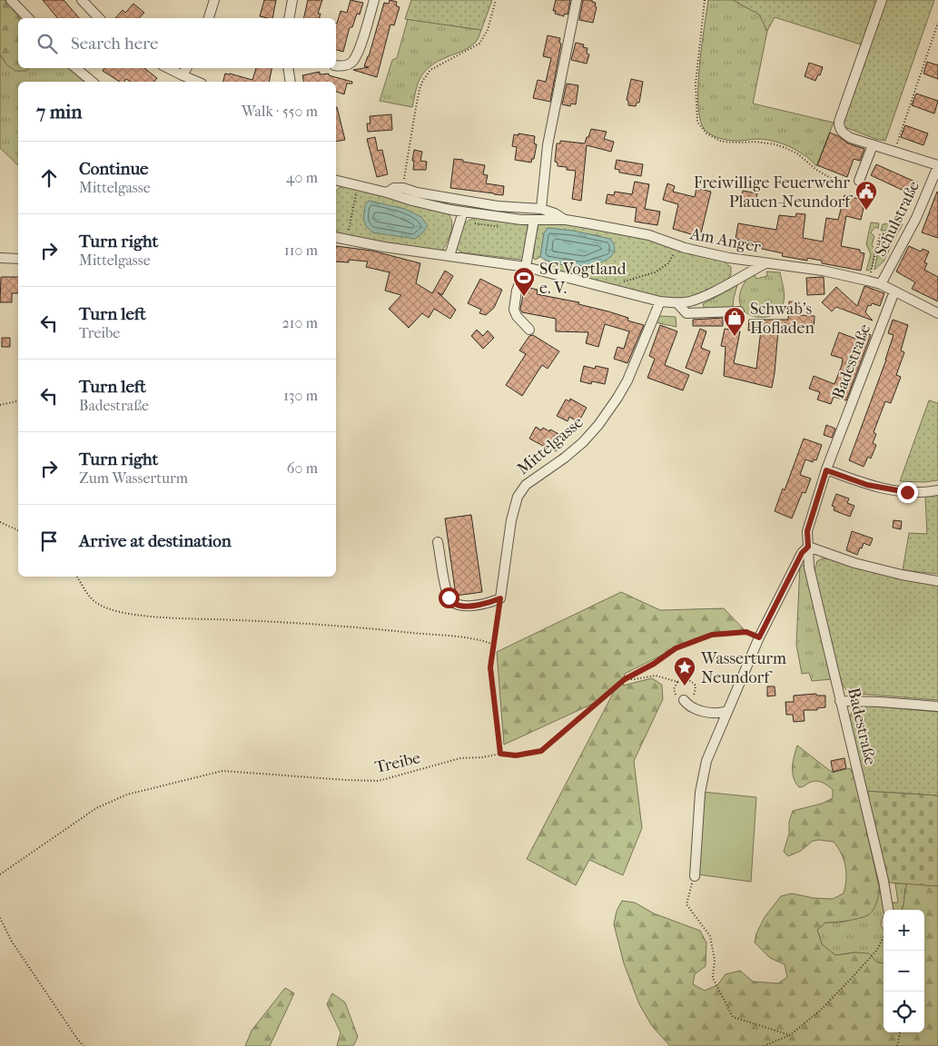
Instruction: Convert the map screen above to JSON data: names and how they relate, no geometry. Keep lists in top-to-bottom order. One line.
{"streets":{"street":["Schulstraße","Am Anger","Badestraße","Mittelgasse"],"path":["Treibe"]},"crossings":[["Am Anger","Mittelgasse"]],"places":{"public building":["Freiwillige Feuerwehr Plauen-Neundorf"],"sports":["SG Vogtland e. V."],"shop":["Schwab's Hofladen"],"place":["Wasserturm Neundorf"]},"page":{"search":"Search here","heading":["7 min","Walk · 550 m"],"list":[["Continue","Mittelgasse","40 m"],["Turn right","Mittelgasse","110 m"],["Turn left","Treibe","210 m"],["Turn left","Badestraße","130 m"],["Turn right","Zum Wasserturm","60 m"],"Arrive at destination"],"map_buttons":["+","−"]}}
